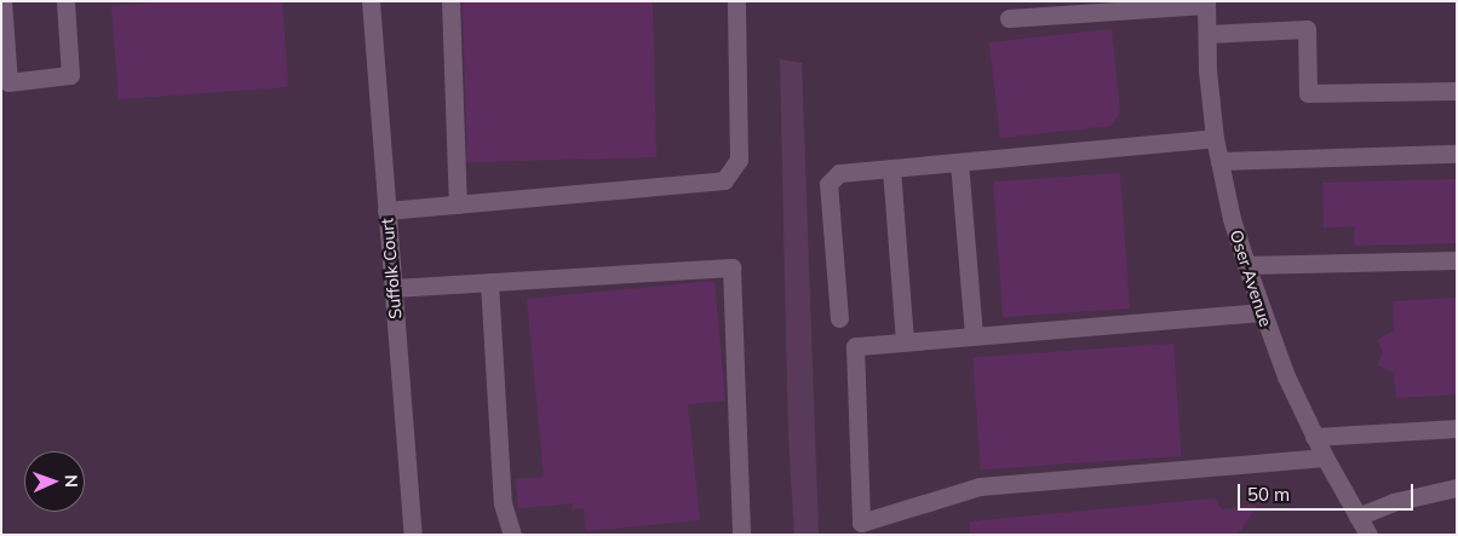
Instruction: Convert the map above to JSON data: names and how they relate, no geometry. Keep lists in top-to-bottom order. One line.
{"streets":{"street":["Suffolk Court","Oser Avenue"]},"scale_bar":"50 m","north":"right"}
